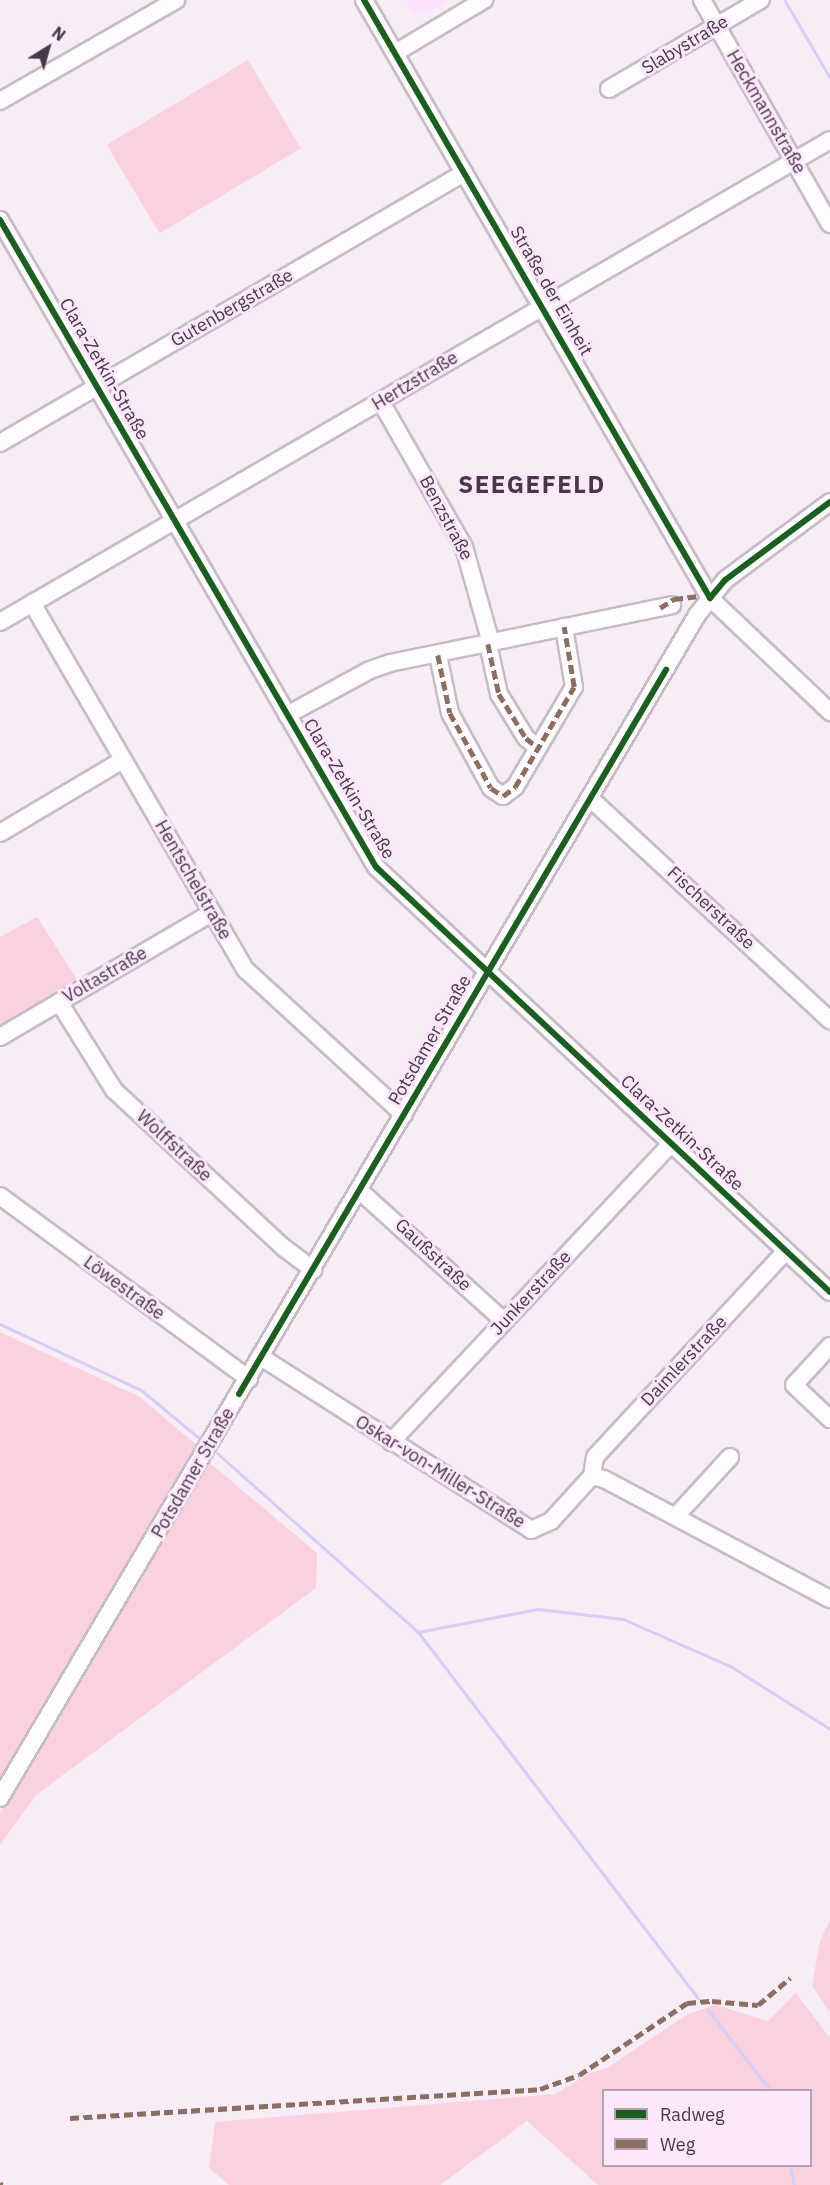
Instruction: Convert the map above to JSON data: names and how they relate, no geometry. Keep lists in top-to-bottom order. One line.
{"streets":{"street":["Slabystraße","Heckmannstraße","Straße der Einheit","Gutenbergstraße","Clara-Zetkin-Straße","Hertzstraße","Benzstraße","Hentschelstraße","Fischerstraße","Voltastraße","Potsdamer Straße","Wolffstraße","Gaußstraße","Löwestraße","Junkerstraße","Daimlerstraße","Oskar-von-Miller-Straße"]},"crossings":[["Slabystraße","Heckmannstraße"],["Heckmannstraße","Hertzstraße"],["Straße der Einheit","Gutenbergstraße"],["Straße der Einheit","Hertzstraße"],["Straße der Einheit","Potsdamer Straße"],["Gutenbergstraße","Clara-Zetkin-Straße"],["Clara-Zetkin-Straße","Hertzstraße"],["Clara-Zetkin-Straße","Potsdamer Straße"],["Clara-Zetkin-Straße","Junkerstraße"],["Clara-Zetkin-Straße","Daimlerstraße"],["Hertzstraße","Benzstraße"],["Hertzstraße","Hentschelstraße"],["Hentschelstraße","Voltastraße"],["Hentschelstraße","Potsdamer Straße"],["Fischerstraße","Potsdamer Straße"],["Voltastraße","Wolffstraße"],["Potsdamer Straße","Wolffstraße"],["Potsdamer Straße","Gaußstraße"],["Potsdamer Straße","Löwestraße"],["Potsdamer Straße","Oskar-von-Miller-Straße"],["Gaußstraße","Junkerstraße"],["Junkerstraße","Oskar-von-Miller-Straße"],["Daimlerstraße","Oskar-von-Miller-Straße"]],"districts":["SEEGEFELD"],"legend":["Radweg","Weg"],"north":"top right"}
